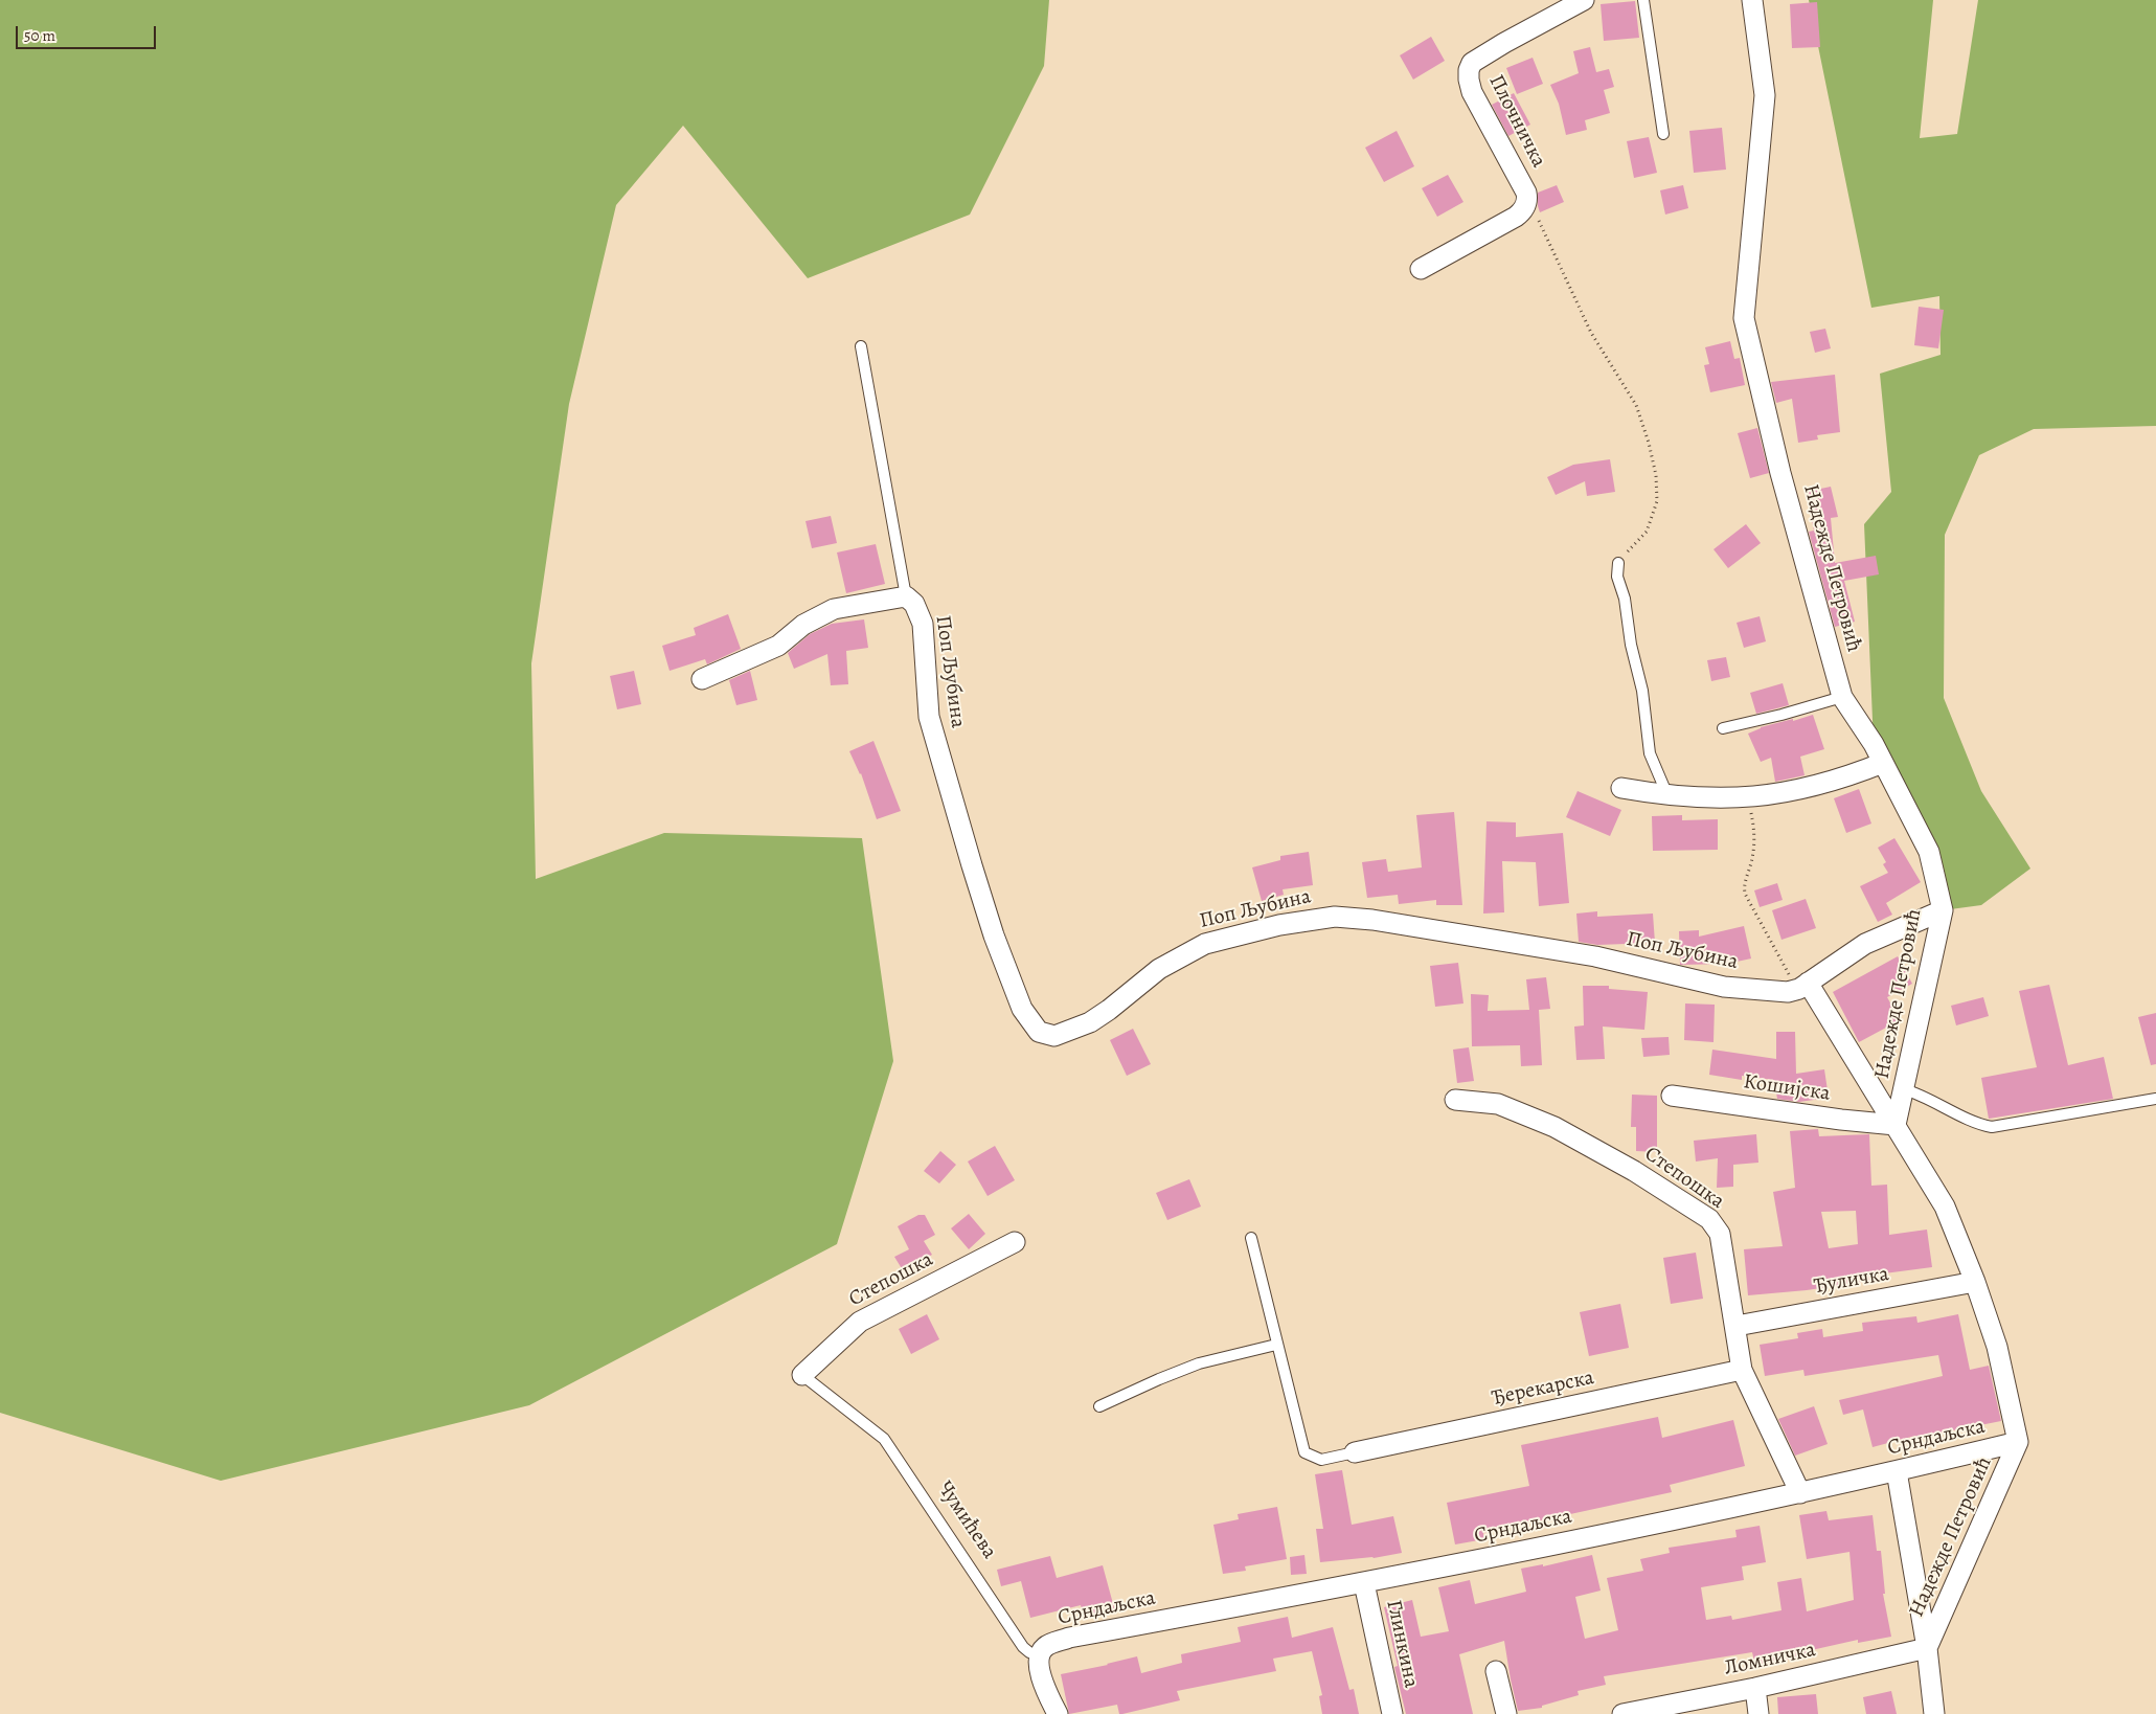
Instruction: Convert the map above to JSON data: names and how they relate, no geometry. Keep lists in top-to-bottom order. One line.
{"streets":{"street":["Плочничка","Надежде Петровић","Поп Љубина","Кошијска","Степошка","Ђуличка","Ђерекарска","Срндаљска","Глинкина","Ломничка"],"lane":["Чумићева"]},"crossings":[["Надежде Петровић","Поп Љубина"],["Надежде Петровић","Кошијска"],["Надежде Петровић","Ђуличка"],["Надежде Петровић","Срндаљска"],["Надежде Петровић","Ломничка"],["Степошка","Ђуличка"],["Степошка","Ђерекарска"],["Степошка","Срндаљска"],["Степошка","Чумићева"],["Срндаљска","Чумићева"],["Срндаљска","Глинкина"]],"scale_bar":"50 m"}
